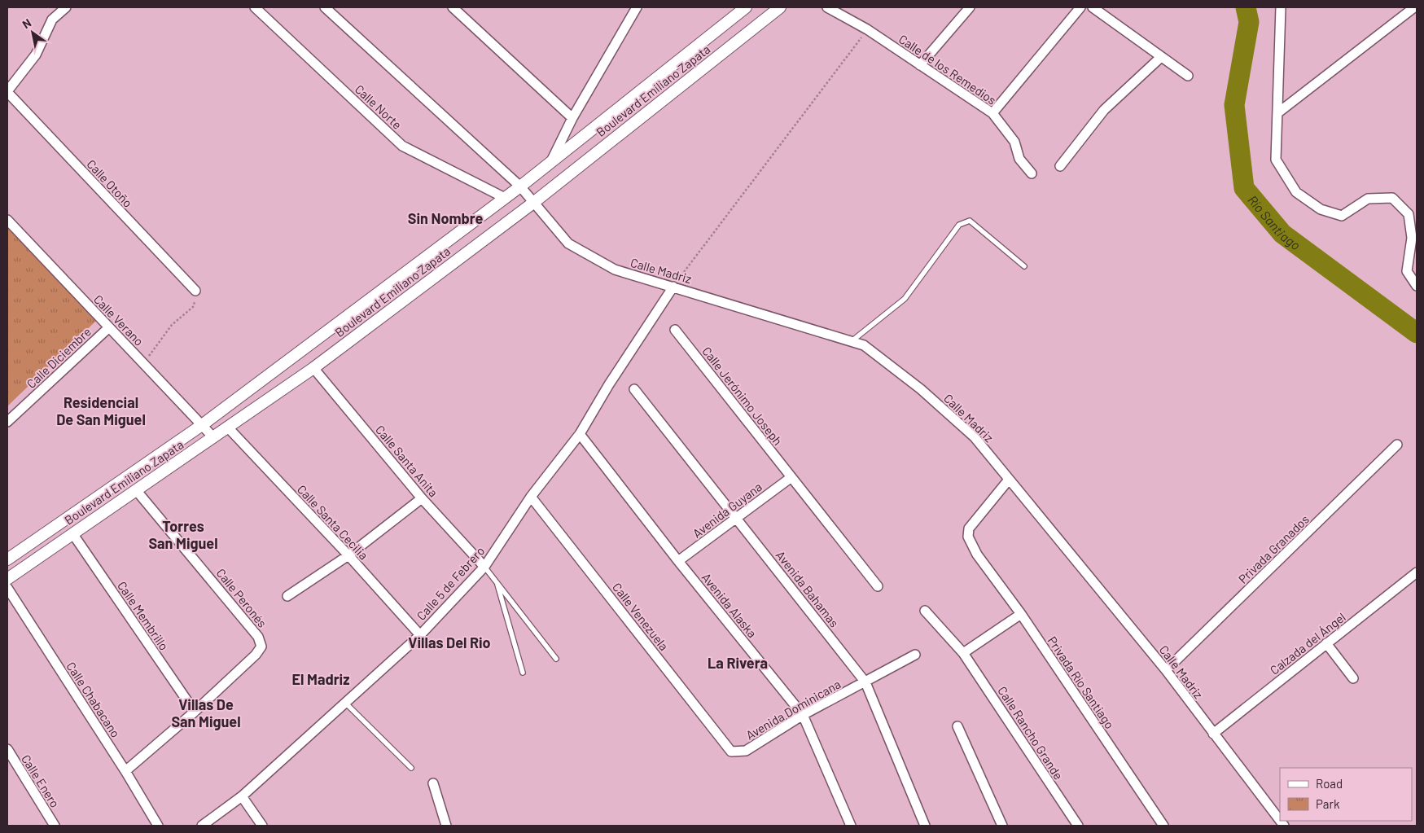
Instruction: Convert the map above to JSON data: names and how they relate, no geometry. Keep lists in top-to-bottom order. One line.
{"streets":{"street":["Calle de los Remedios","Boulevard Emiliano Zapata","Calle Norte","Calle Otoño","Calle Madriz","Calle Verano","Calle Diciembre","Calle Jerónimo Joseph","Calle Santa Anita","Avenida Guyana","Calle Santa Cecilia","Privada Granados","Calle 5 de Febrero","Avenida Bahamas","Calle Peronés","Avenida Alaska","Calle Membrillo","Calle Venezuela","Calzada del Ángel","Privada Río Santiago","Calle Chabacano","Avenida Dominicana","Calle Rancho Grande","Calle Enero"]},"crossings":[["Boulevard Emiliano Zapata","Calle Norte"],["Boulevard Emiliano Zapata","Calle Madriz"],["Boulevard Emiliano Zapata","Calle Verano"],["Boulevard Emiliano Zapata","Calle Santa Anita"],["Boulevard Emiliano Zapata","Calle Santa Cecilia"],["Boulevard Emiliano Zapata","Calle Peronés"],["Boulevard Emiliano Zapata","Calle Membrillo"],["Calle Madriz","Privada Granados"],["Calle Madriz","Calle 5 de Febrero"],["Calle Madriz","Calzada del Ángel"],["Calle Madriz","Privada Río Santiago"],["Calle Verano","Calle Diciembre"],["Calle Jerónimo Joseph","Avenida Guyana"],["Calle Santa Anita","Calle 5 de Febrero"],["Avenida Guyana","Avenida Bahamas"],["Avenida Guyana","Avenida Alaska"],["Calle Santa Cecilia","Calle 5 de Febrero"],["Calle 5 de Febrero","Avenida Alaska"],["Calle 5 de Febrero","Calle Venezuela"],["Avenida Bahamas","Avenida Dominicana"],["Calle Peronés","Calle Membrillo"],["Avenida Alaska","Avenida Dominicana"],["Calle Venezuela","Avenida Dominicana"]],"districts":["Sin Nombre","Residencial De San Miguel","Torres San Miguel","Villas Del Rio","La Rivera","El Madriz","Villas De San Miguel"],"water":["Río Santiago"],"legend":["Road","Park"],"north":"top left"}
